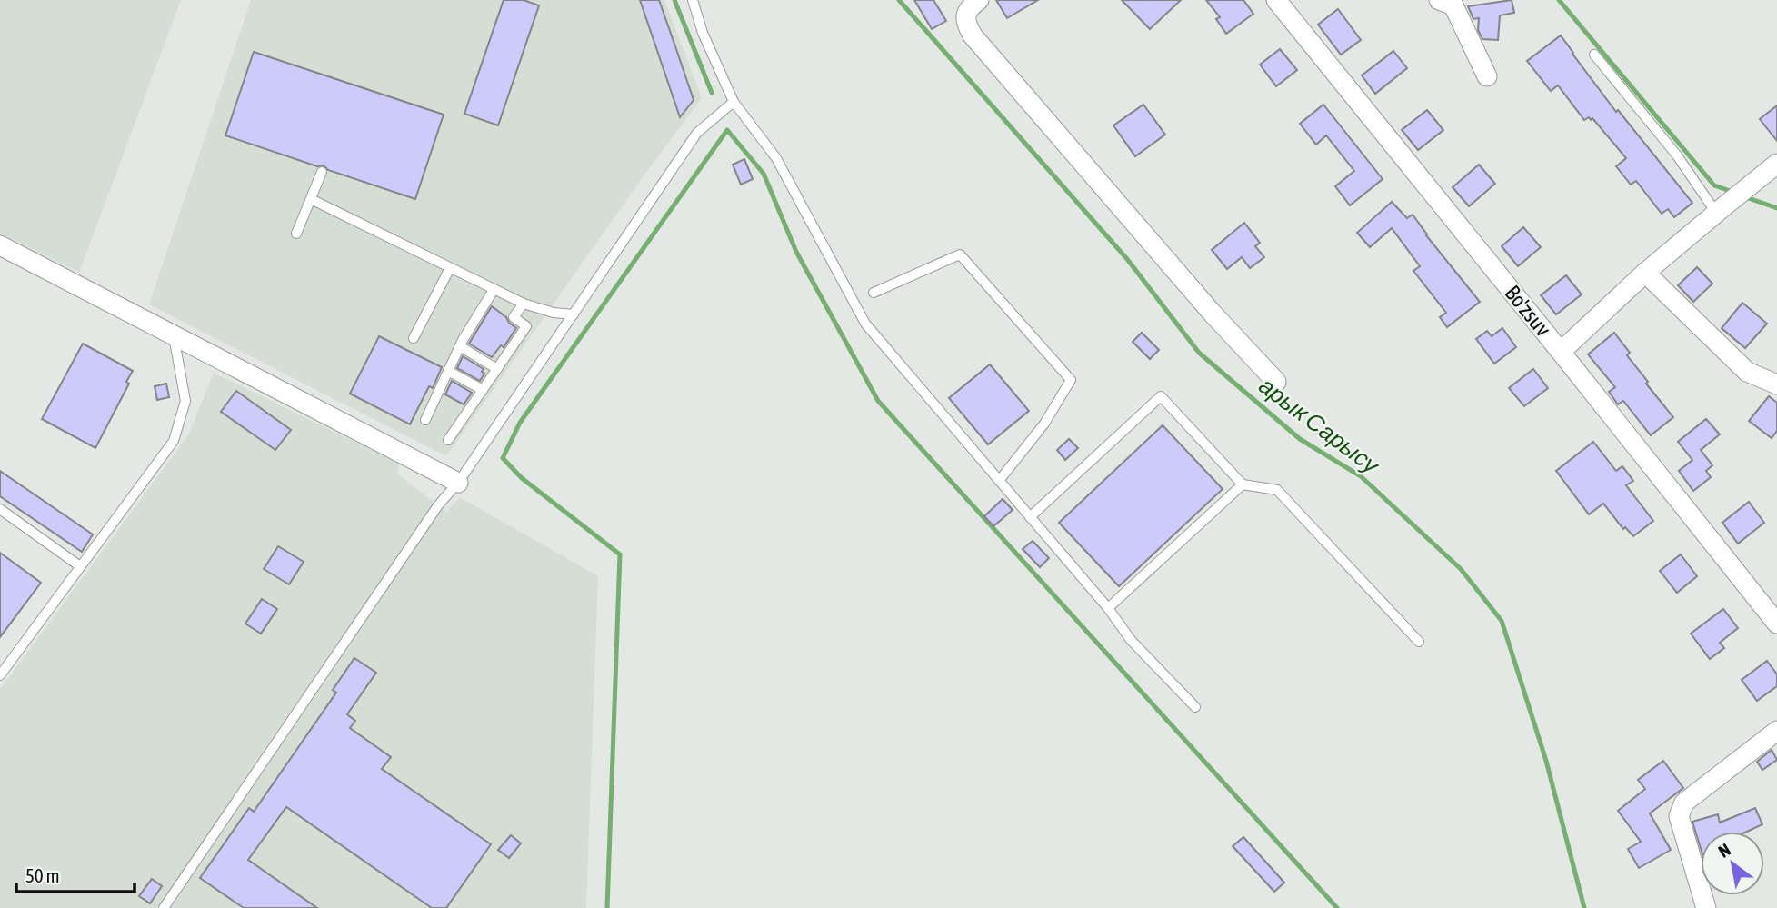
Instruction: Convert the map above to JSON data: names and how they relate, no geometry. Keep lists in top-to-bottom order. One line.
{"streets":{"street":["Bo'zsuv"]},"water":["арык Сарысу"],"scale_bar":"50 m","north":"top left"}
